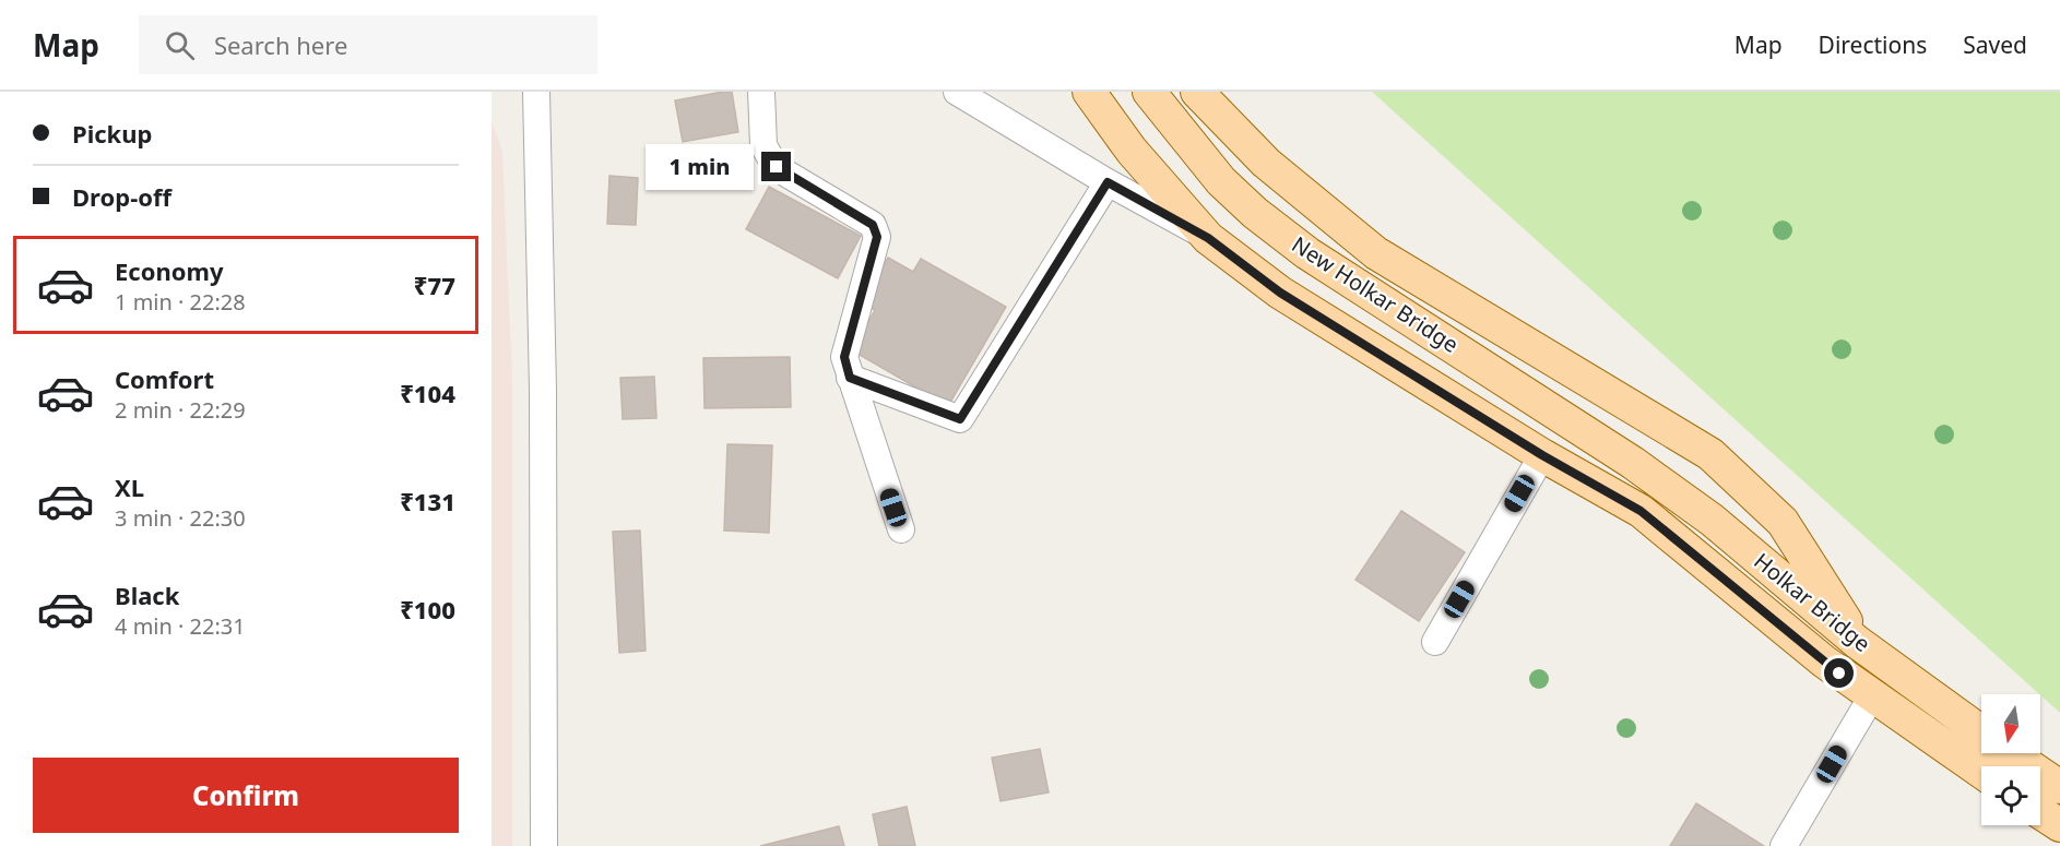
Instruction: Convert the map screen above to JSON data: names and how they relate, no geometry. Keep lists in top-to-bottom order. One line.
{"streets":{"main road":["New Holkar Bridge","Holkar Bridge"]},"crossings":[["New Holkar Bridge","Holkar Bridge"]],"north":"bottom","page":{"header":"Map","search":"Search here","nav":["Map","Directions","Saved"],"banner":["Pickup","Drop-off"],"bubble":"1 min","list":[{"name":"Economy","note":"1 min · 22:28","value":"₹77"},{"name":"Comfort","note":"2 min · 22:29","value":"₹104"},{"name":"XL","note":"3 min · 22:30","value":"₹131"},{"name":"Black","note":"4 min · 22:31","value":"₹100"}],"buttons":"Confirm"}}
